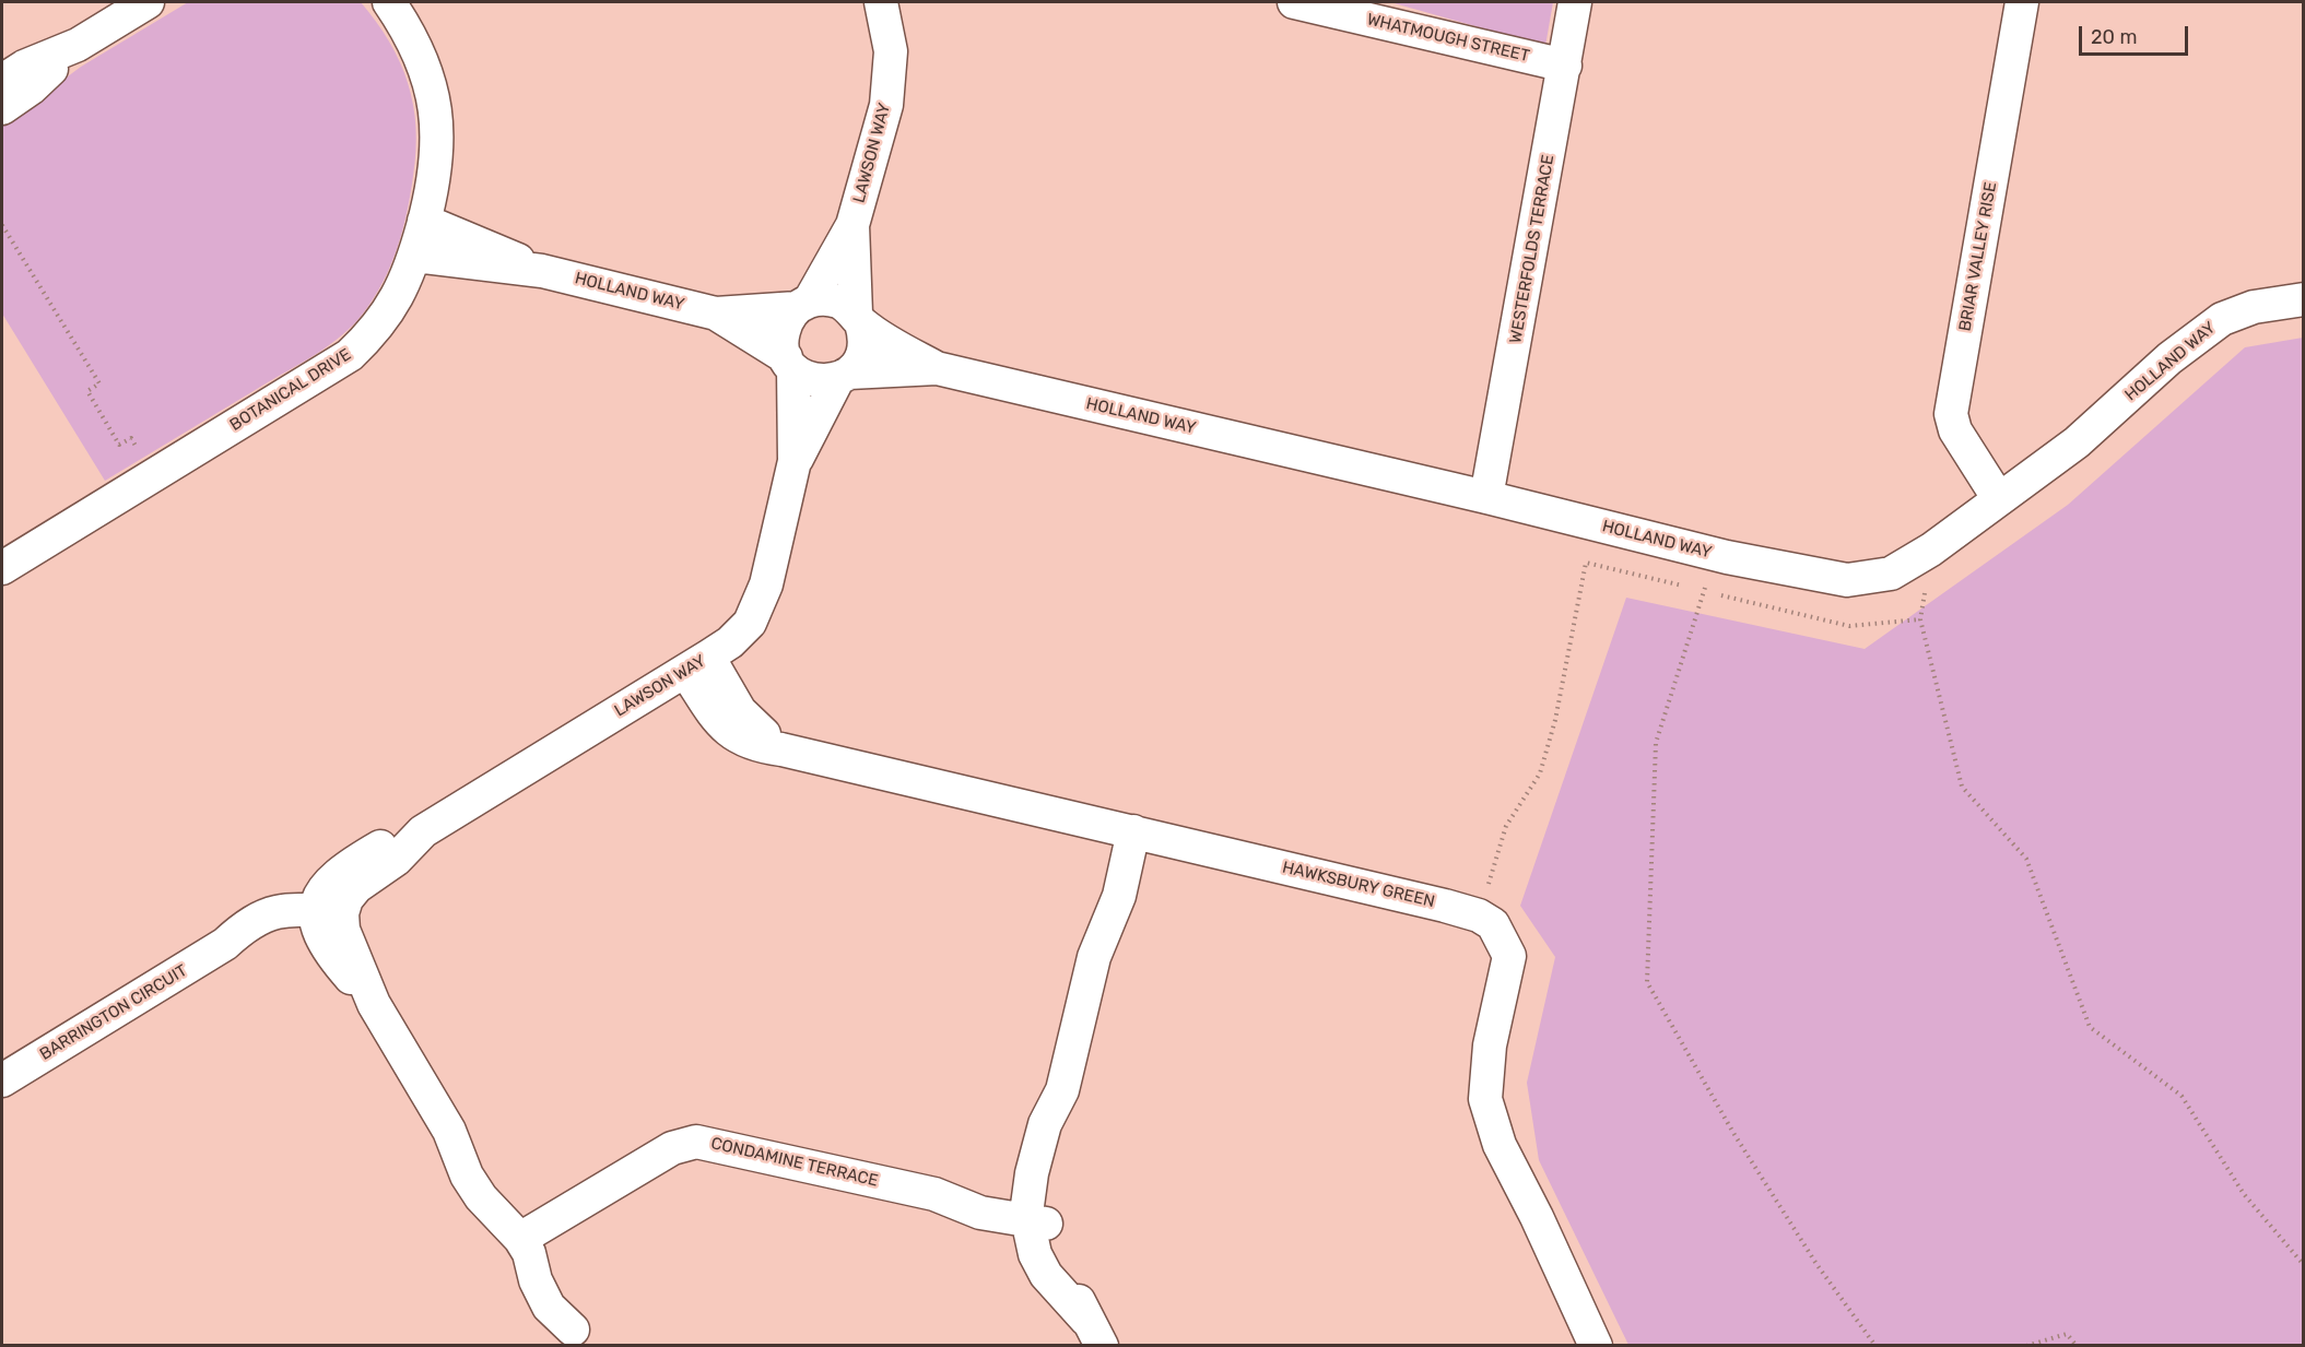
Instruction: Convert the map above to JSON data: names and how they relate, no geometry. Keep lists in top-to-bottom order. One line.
{"streets":{"street":["WHATMOUGH STREET","LAWSON WAY","WESTERFOLDS TERRACE","BRIAR VALLEY RISE","HOLLAND WAY","BOTANICAL DRIVE","HAWKSBURY GREEN","BARRINGTON CIRCUIT","CONDAMINE TERRACE"]},"crossings":[["WHATMOUGH STREET","WESTERFOLDS TERRACE"],["LAWSON WAY","HOLLAND WAY"],["LAWSON WAY","HAWKSBURY GREEN"],["LAWSON WAY","BARRINGTON CIRCUIT"],["WESTERFOLDS TERRACE","HOLLAND WAY"],["BRIAR VALLEY RISE","HOLLAND WAY"],["HOLLAND WAY","BOTANICAL DRIVE"]],"scale_bar":"20 m"}
